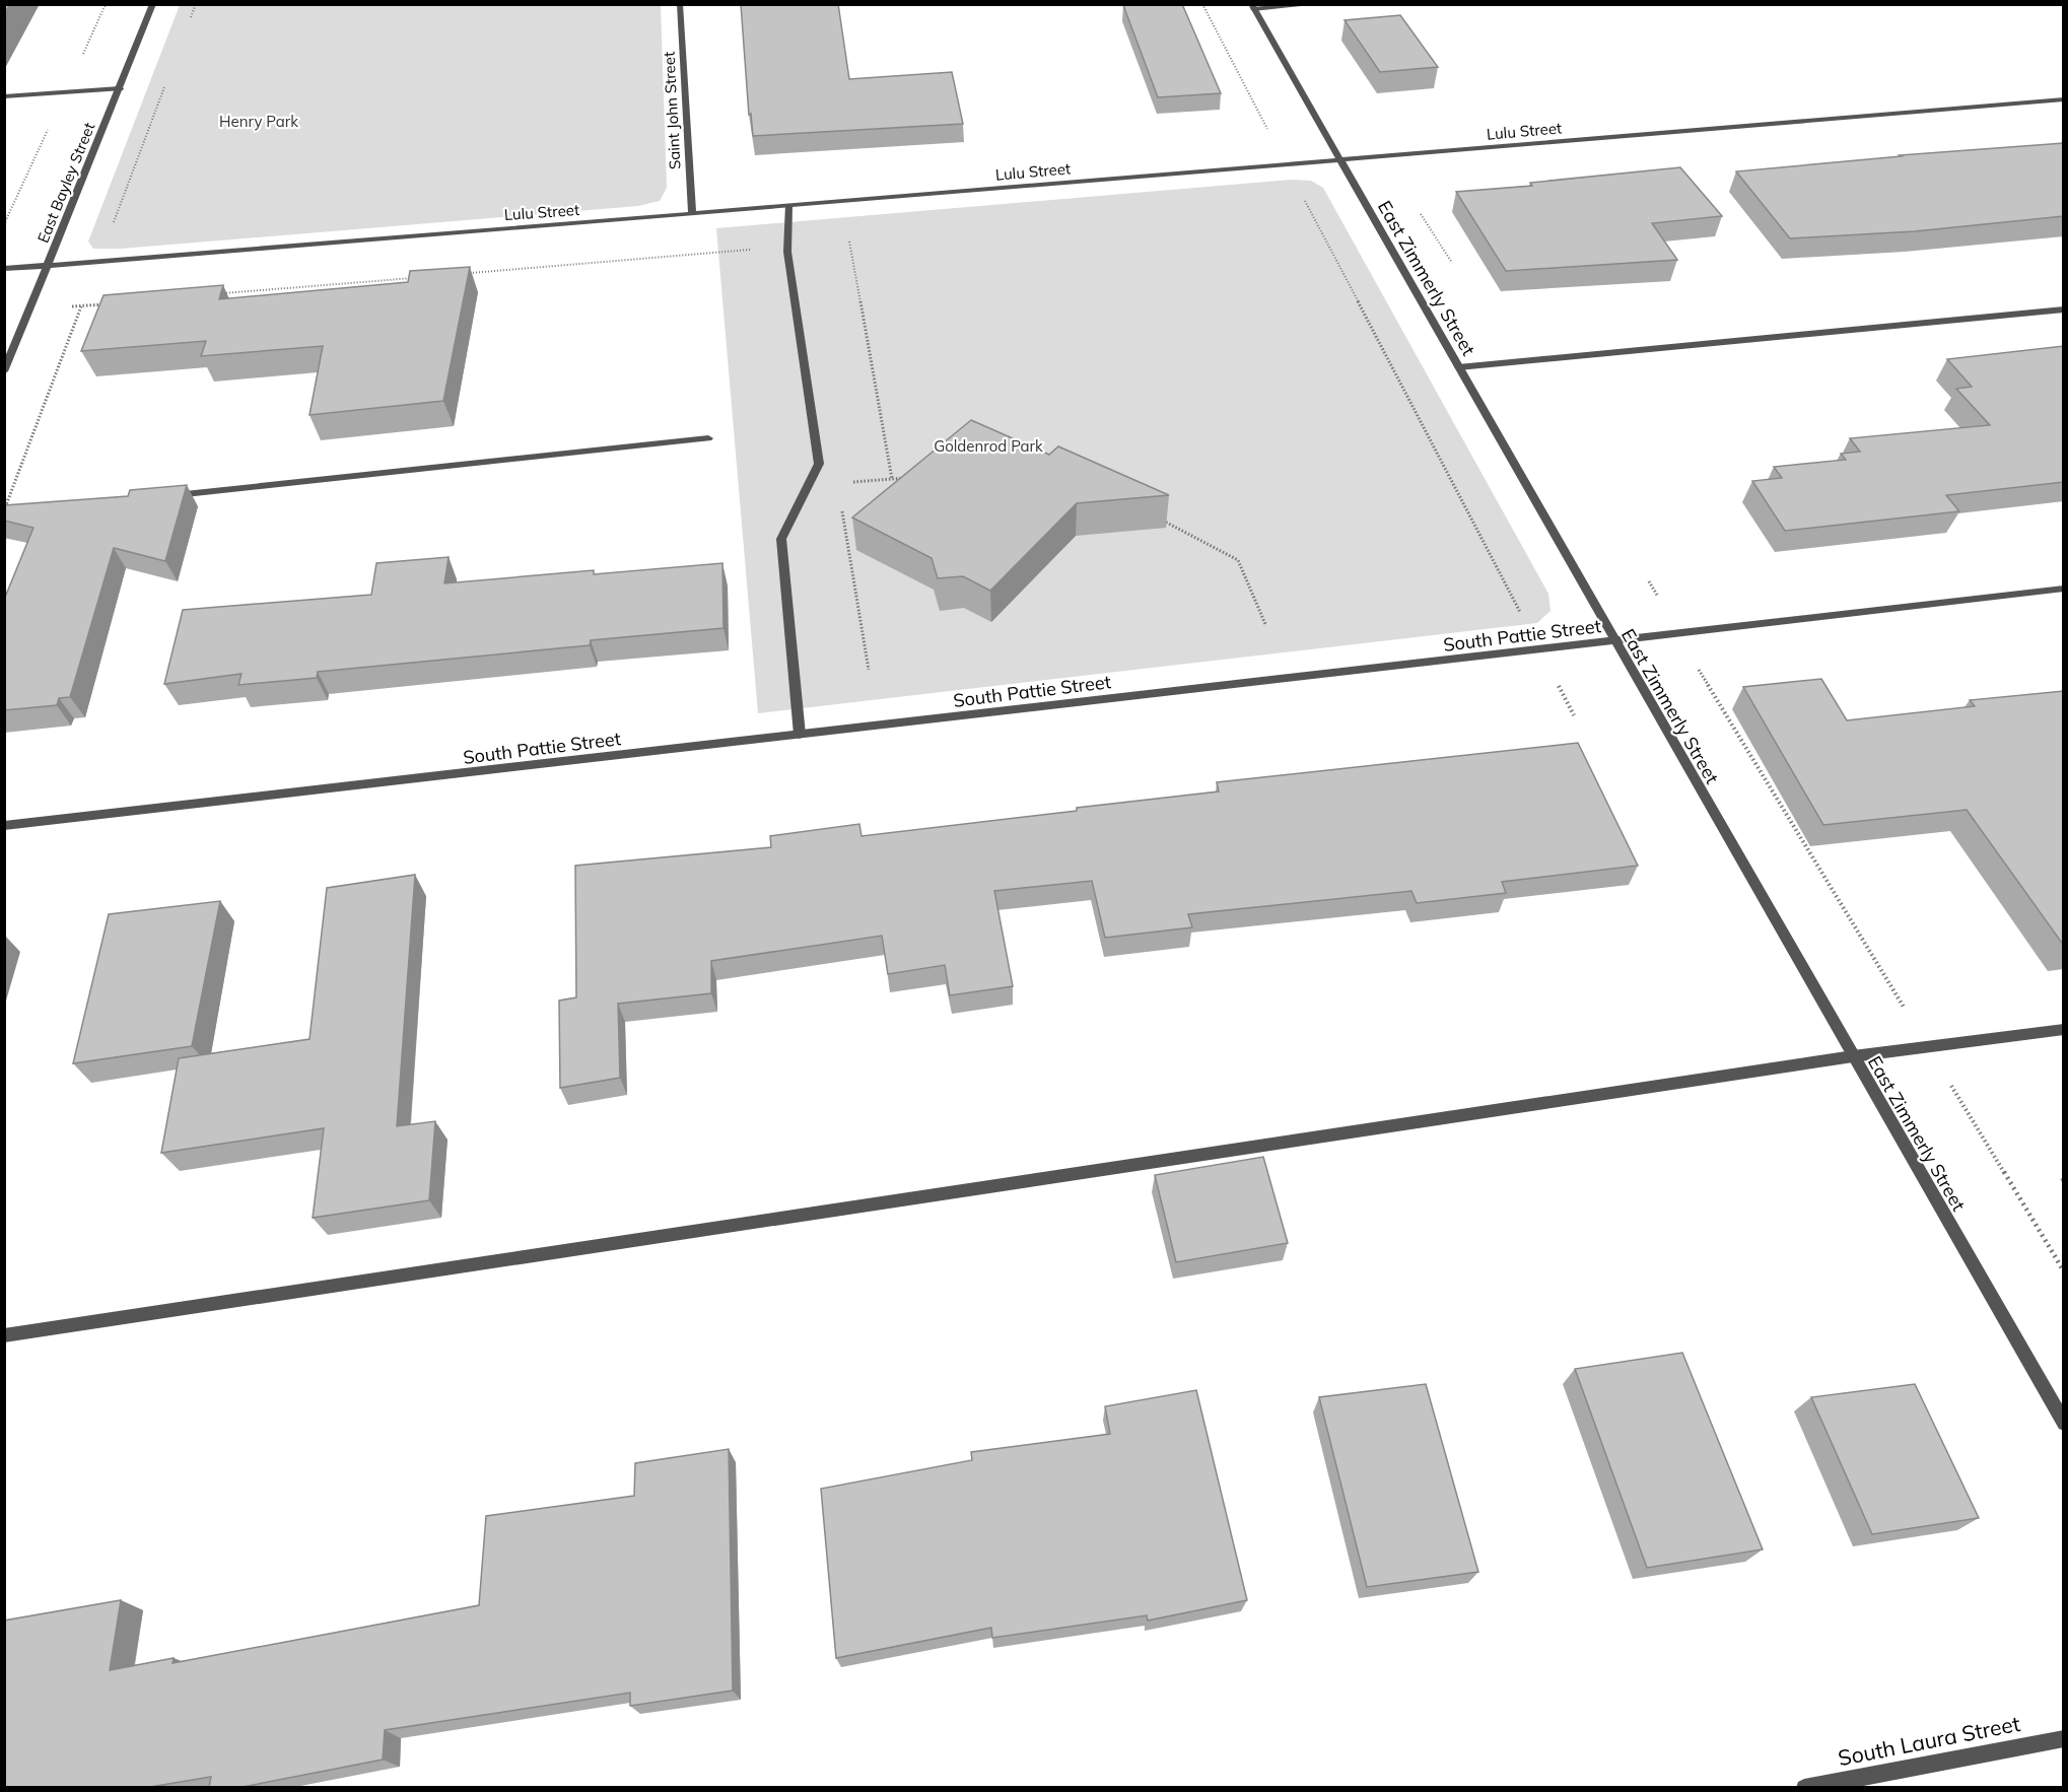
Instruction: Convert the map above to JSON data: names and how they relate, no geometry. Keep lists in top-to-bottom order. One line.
{"streets":{"street":["Saint John Street","Lulu Street","East Bayley Street","East Zimmerly Street","South Pattie Street","South Laura Street"]},"crossings":[["Saint John Street","Lulu Street"],["Lulu Street","East Bayley Street"],["Lulu Street","East Zimmerly Street"],["East Zimmerly Street","South Pattie Street"]],"parks":["Henry Park","Goldenrod Park"]}
